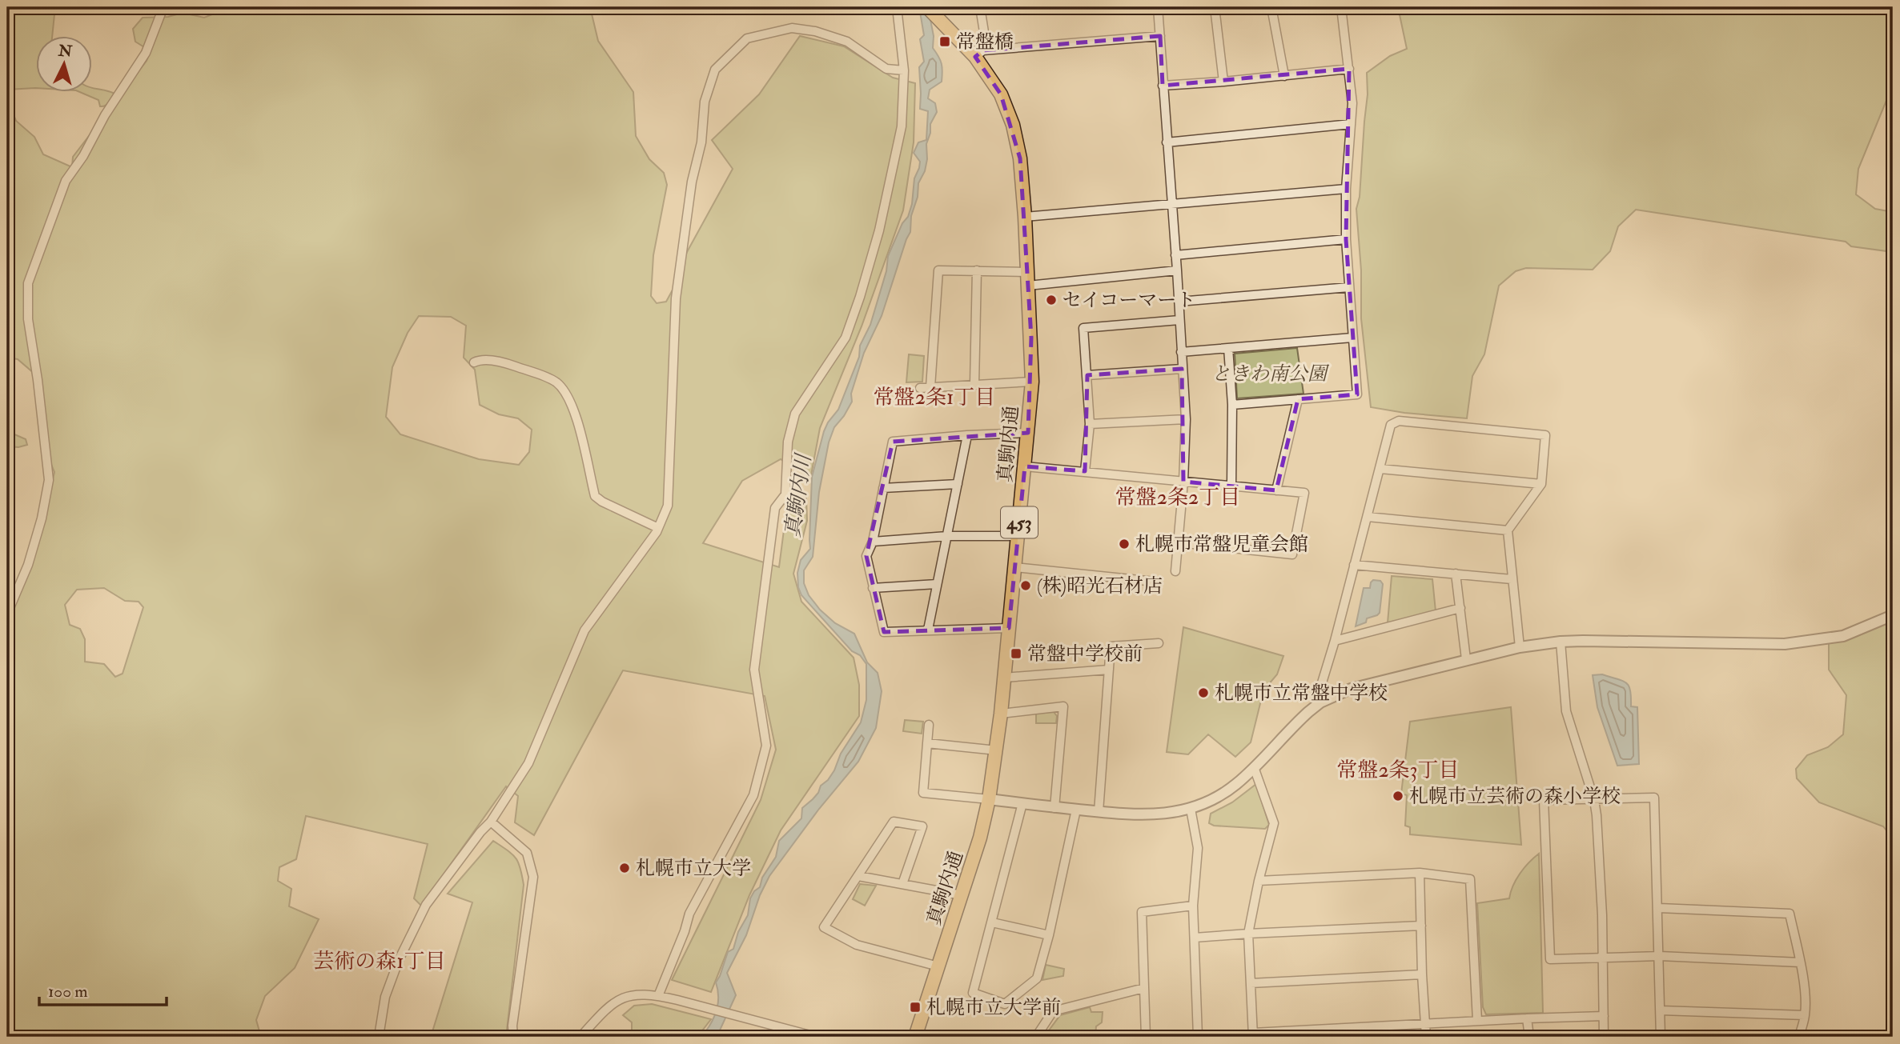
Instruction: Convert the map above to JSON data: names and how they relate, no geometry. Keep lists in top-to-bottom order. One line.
{"streets":{"highway":["真駒内通","453"]},"districts":["常盤2条1丁目","常盤2条2丁目","常盤2条3丁目","芸術の森1丁目"],"water":["真駒内川"],"parks":["ときわ南公園"],"places":{"transit":["常盤橋","常盤中学校前","札幌市立大学前"],"other":["セイコーマート","札幌市常盤児童会館","(株)昭光石材店","札幌市立常盤中学校","札幌市立芸術の森小学校","札幌市立大学"]},"scale_bar":"100 m","north":"top"}
